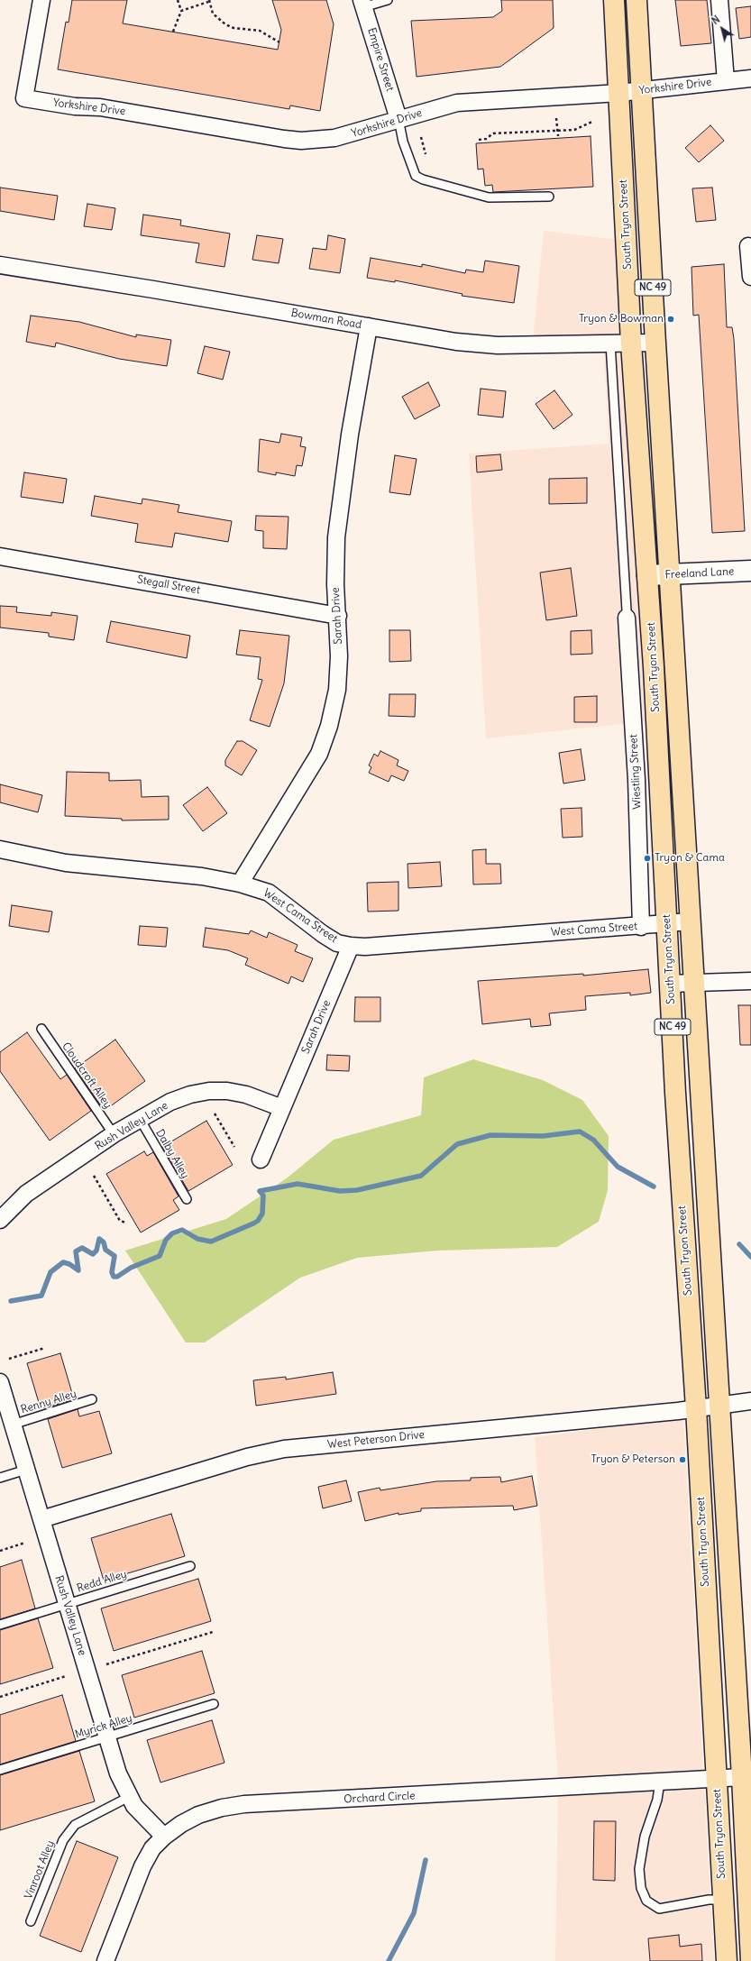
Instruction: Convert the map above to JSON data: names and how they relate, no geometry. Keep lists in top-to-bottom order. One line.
{"streets":{"main road":["South Tryon Street","NC 49"],"street":["Empire Street","Yorkshire Drive","Bowman Road","Freeland Lane","Stegall Street","Sarah Drive","Wiestling Street","West Cama Street","Rush Valley Lane","West Peterson Drive","Orchard Circle"],"lane":["Cloudcroft Alley","Dalby Alley","Renny Alley","Redd Alley","Myrick Alley","Vinroot Alley"]},"crossings":[["Empire Street","Yorkshire Drive"],["Yorkshire Drive","South Tryon Street"],["South Tryon Street","Bowman Road"],["South Tryon Street","Freeland Lane"],["South Tryon Street","West Cama Street"],["South Tryon Street","West Peterson Drive"],["South Tryon Street","Orchard Circle"],["Bowman Road","Sarah Drive"],["Stegall Street","Sarah Drive"],["Sarah Drive","West Cama Street"],["Sarah Drive","Rush Valley Lane"],["Wiestling Street","West Cama Street"],["Cloudcroft Alley","Rush Valley Lane"],["Rush Valley Lane","Dalby Alley"],["Rush Valley Lane","Renny Alley"],["Rush Valley Lane","West Peterson Drive"],["Rush Valley Lane","Redd Alley"],["Rush Valley Lane","Myrick Alley"],["Rush Valley Lane","Orchard Circle"],["Rush Valley Lane","Vinroot Alley"]],"places":["Tryon & Bowman","Tryon & Cama","Tryon & Peterson"],"north":"top left"}
